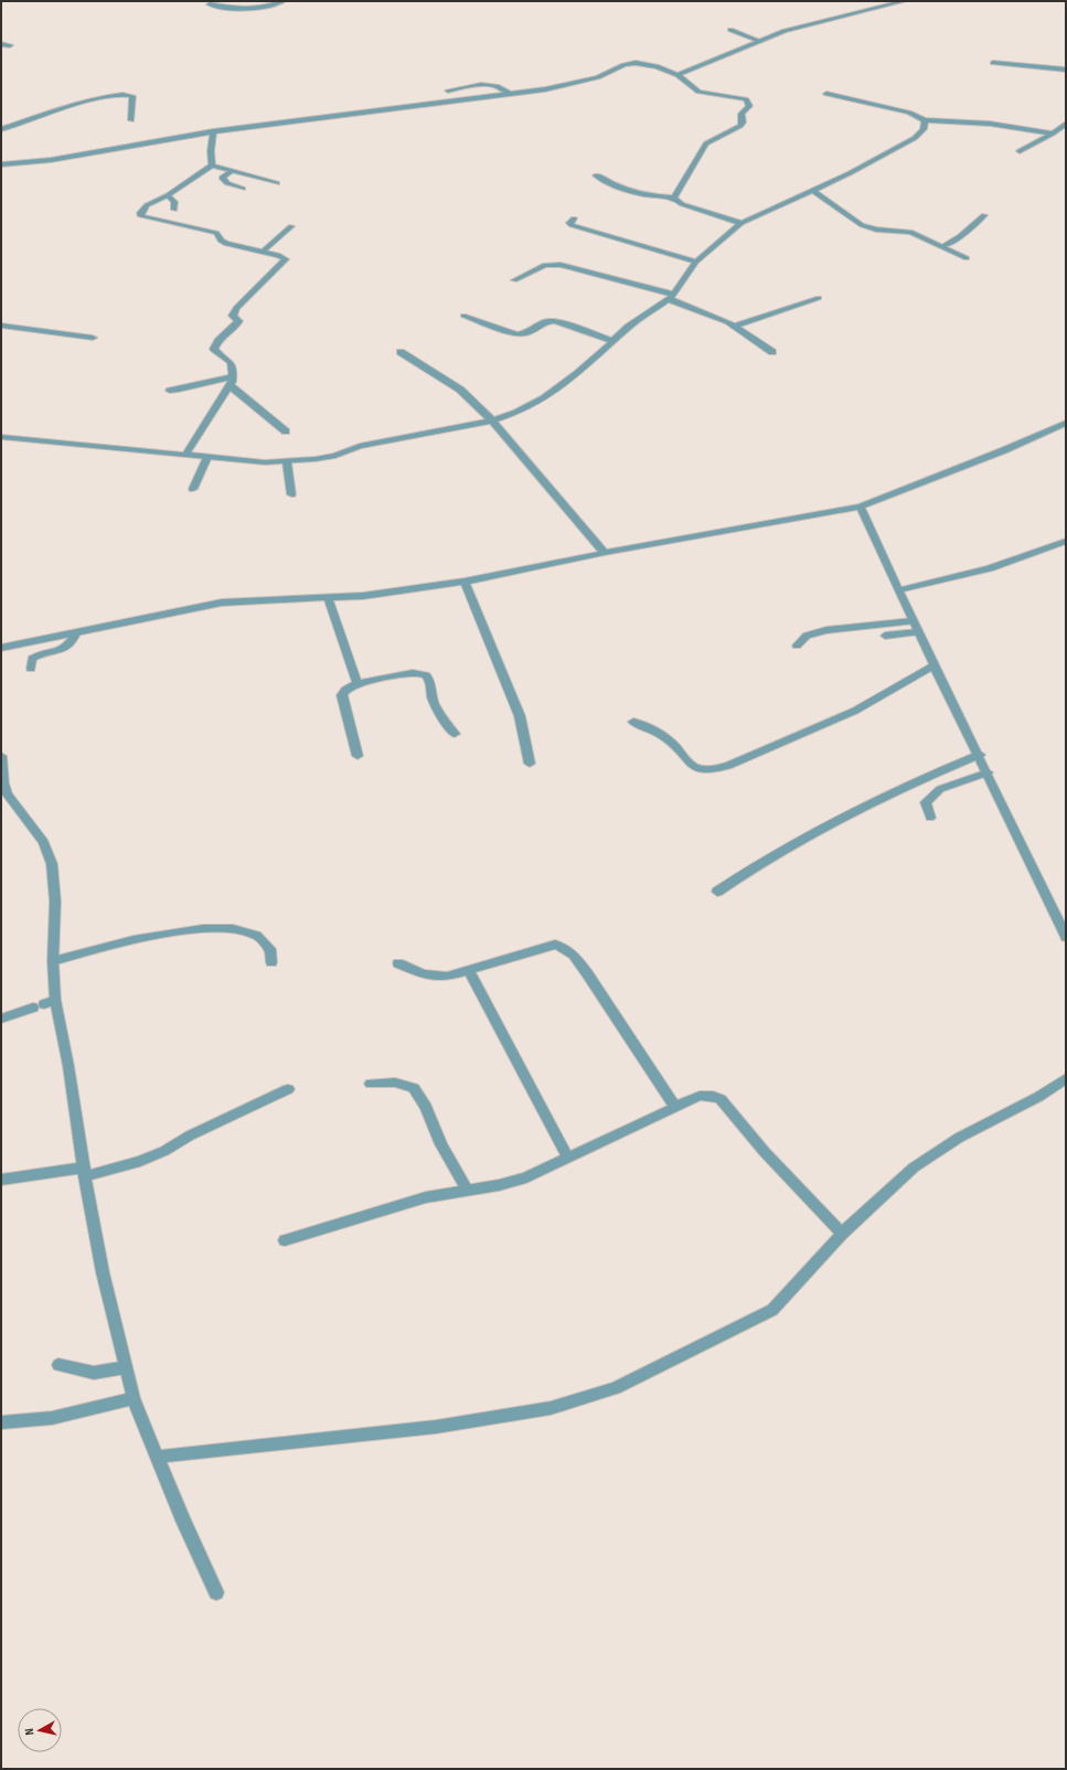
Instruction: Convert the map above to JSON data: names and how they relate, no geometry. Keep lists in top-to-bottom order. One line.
{"north":"left"}
